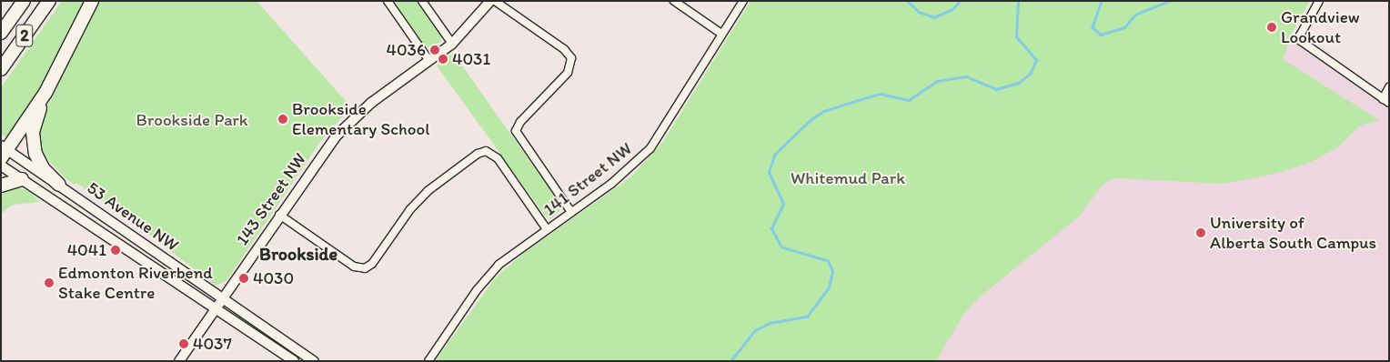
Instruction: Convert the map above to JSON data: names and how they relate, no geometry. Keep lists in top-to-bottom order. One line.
{"streets":{"highway":["2"],"street":["141 Street NW","143 Street NW","53 Avenue NW"]},"crossings":[["143 Street NW","53 Avenue NW"]],"districts":["Brookside"],"parks":["Brookside Park","Whitemud Park"],"places":["Grandview Lookout","4036","4031","Brookside Elementary School","University of Alberta South Campus","4041","4030","Edmonton Riverbend Stake Centre","4037"]}
